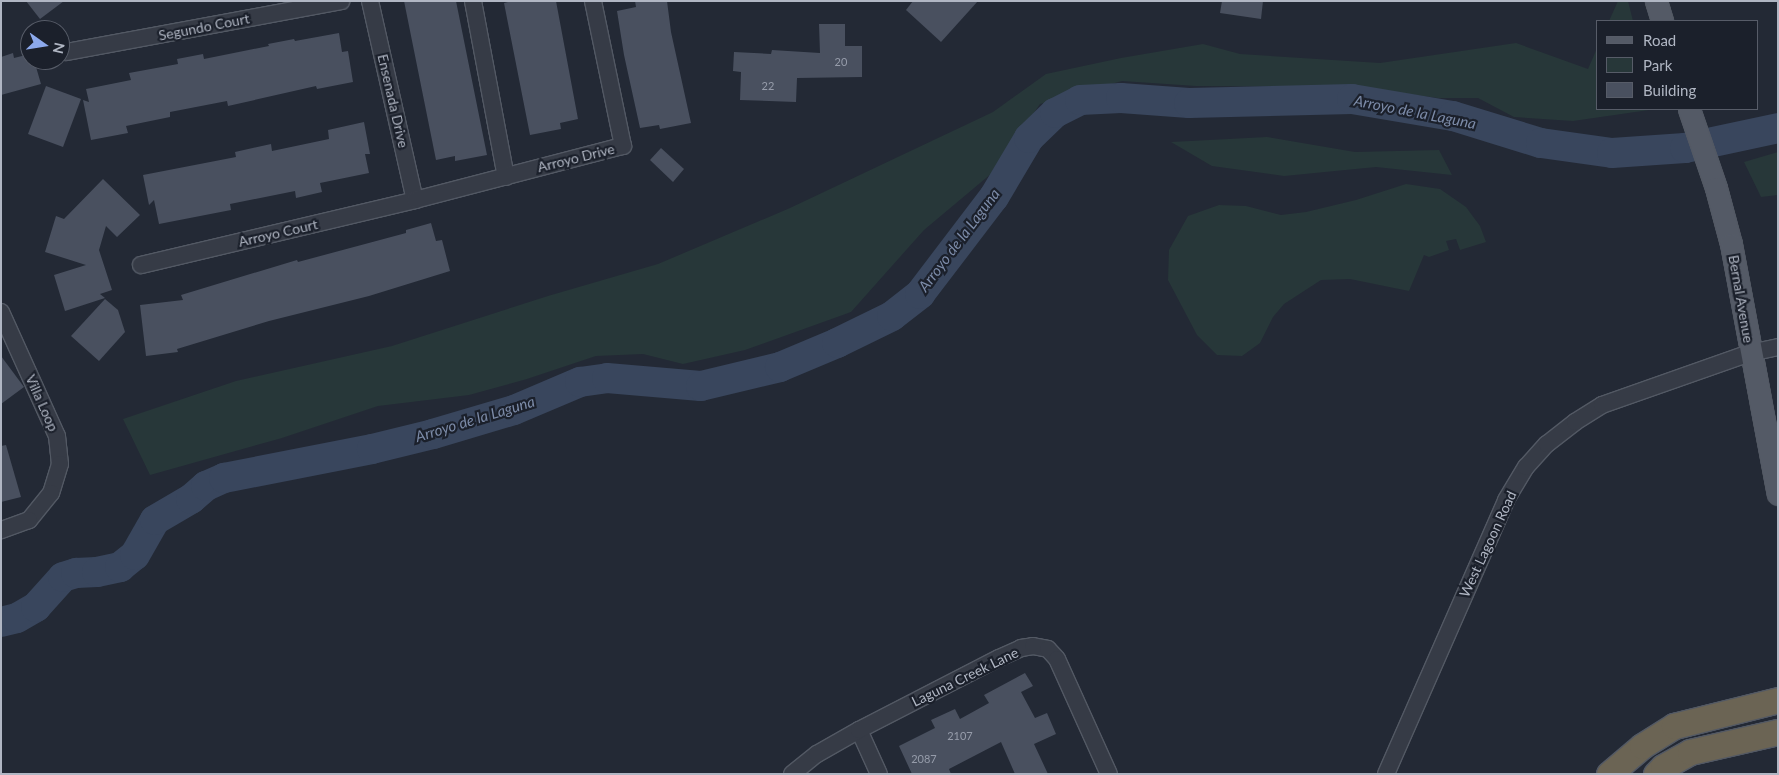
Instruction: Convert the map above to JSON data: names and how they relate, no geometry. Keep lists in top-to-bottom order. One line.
{"streets":{"main road":["Bernal Avenue"],"street":["Segundo Court","Ensenada Drive","Arroyo Drive","Arroyo Court","Villa Loop","West Lagoon Road","Laguna Creek Lane"]},"crossings":[["Ensenada Drive","Arroyo Drive"],["Ensenada Drive","Arroyo Court"],["Arroyo Drive","Arroyo Court"],["Bernal Avenue","West Lagoon Road"]],"water":["Arroyo de la Laguna"],"house_numbers":["20","22","2107","2087"],"legend":["Road","Park","Building"],"north":"right"}
